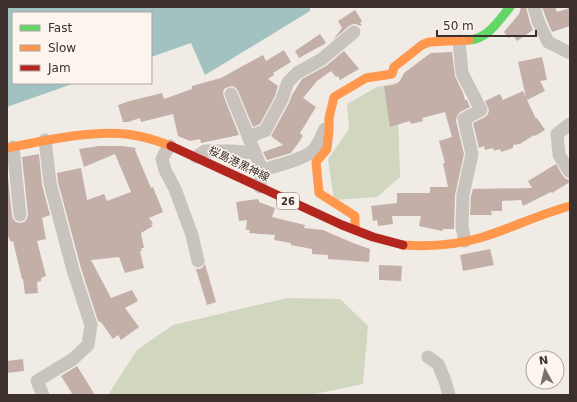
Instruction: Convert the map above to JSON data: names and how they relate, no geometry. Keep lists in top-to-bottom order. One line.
{"streets":{"main road":["桜島港黒神線","26"]},"legend":["Fast","Slow","Jam"],"scale_bar":"50 m","north":"top"}
